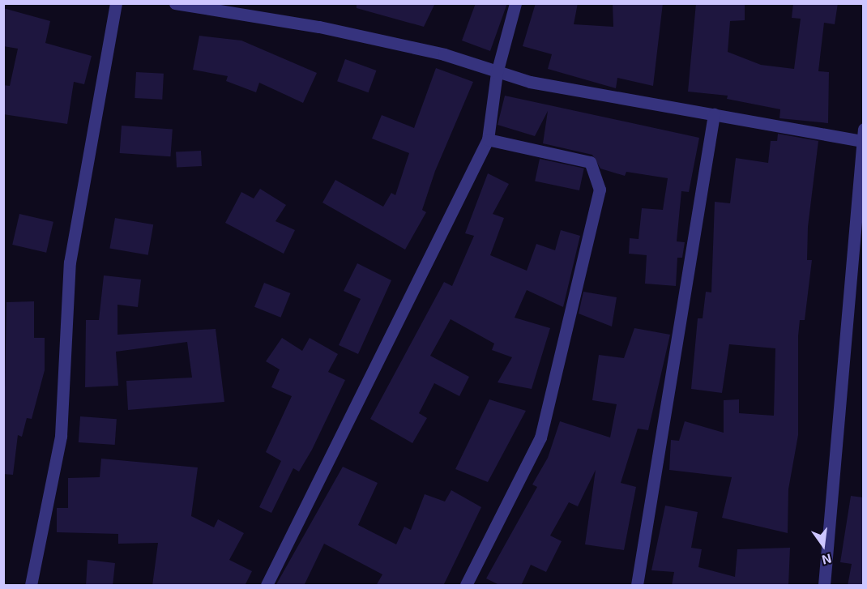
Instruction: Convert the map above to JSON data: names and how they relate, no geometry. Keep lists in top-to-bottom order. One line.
{"north":"bottom"}
